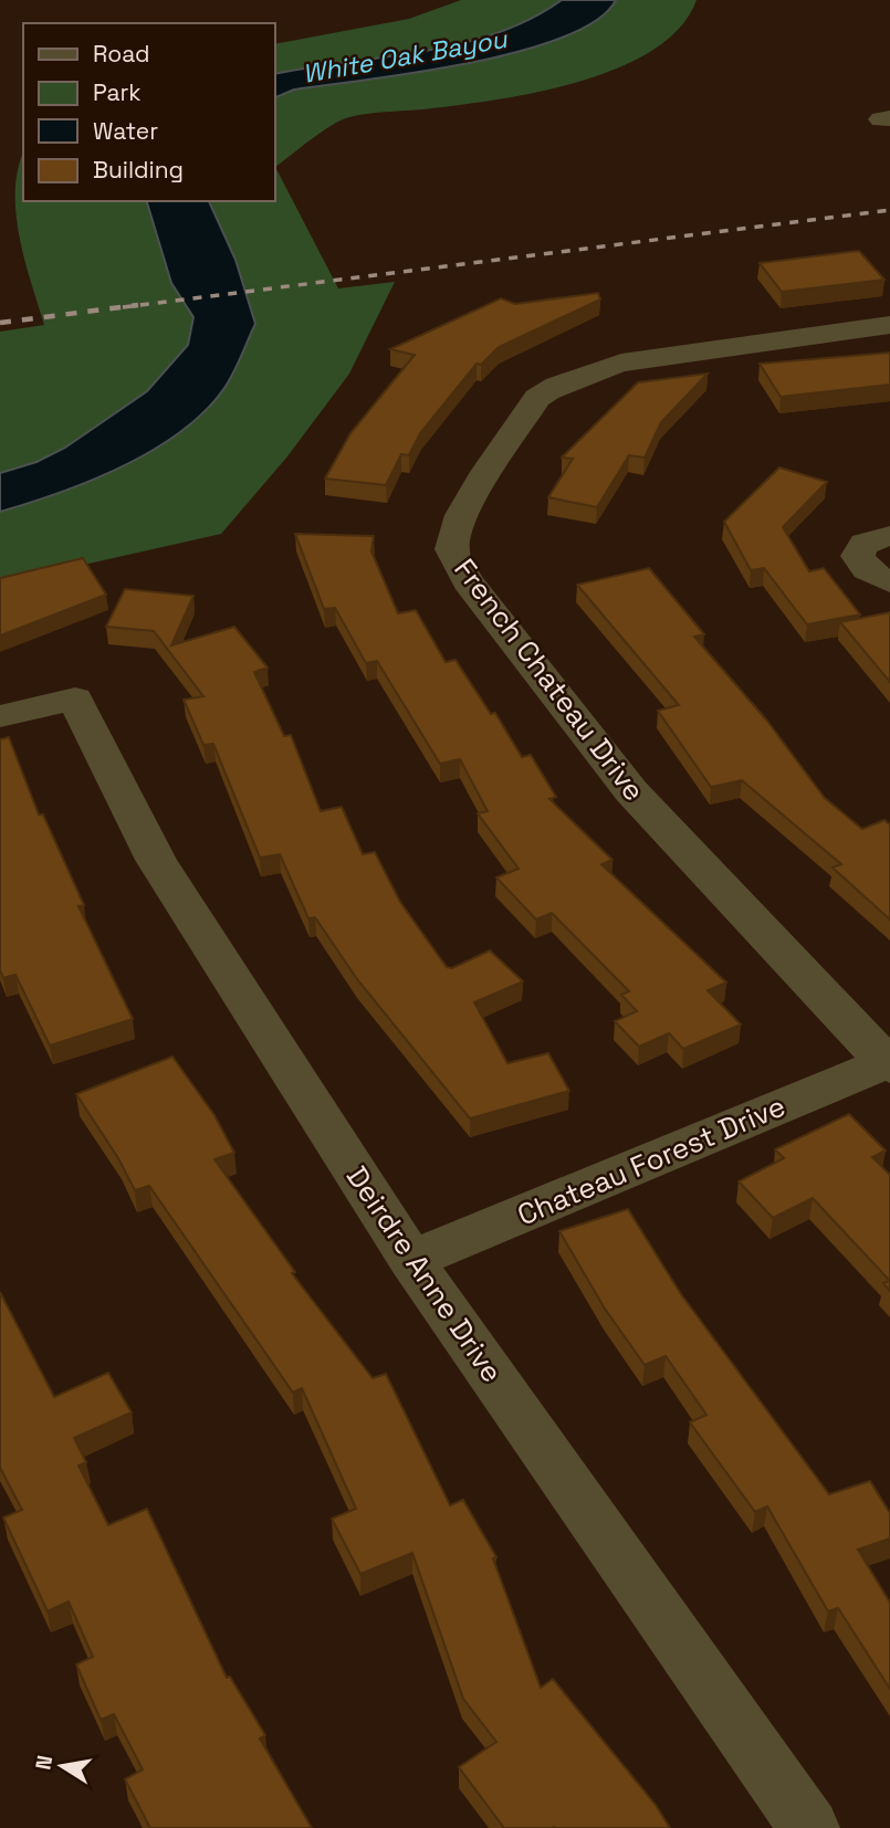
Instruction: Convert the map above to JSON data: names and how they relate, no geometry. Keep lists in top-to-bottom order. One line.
{"streets":{"street":["French Chateau Drive","Chateau Forest Drive","Deirdre Anne Drive"]},"crossings":[["French Chateau Drive","Chateau Forest Drive"],["Chateau Forest Drive","Deirdre Anne Drive"]],"water":["White Oak Bayou"],"legend":["Road","Park","Water","Building"],"north":"left"}
